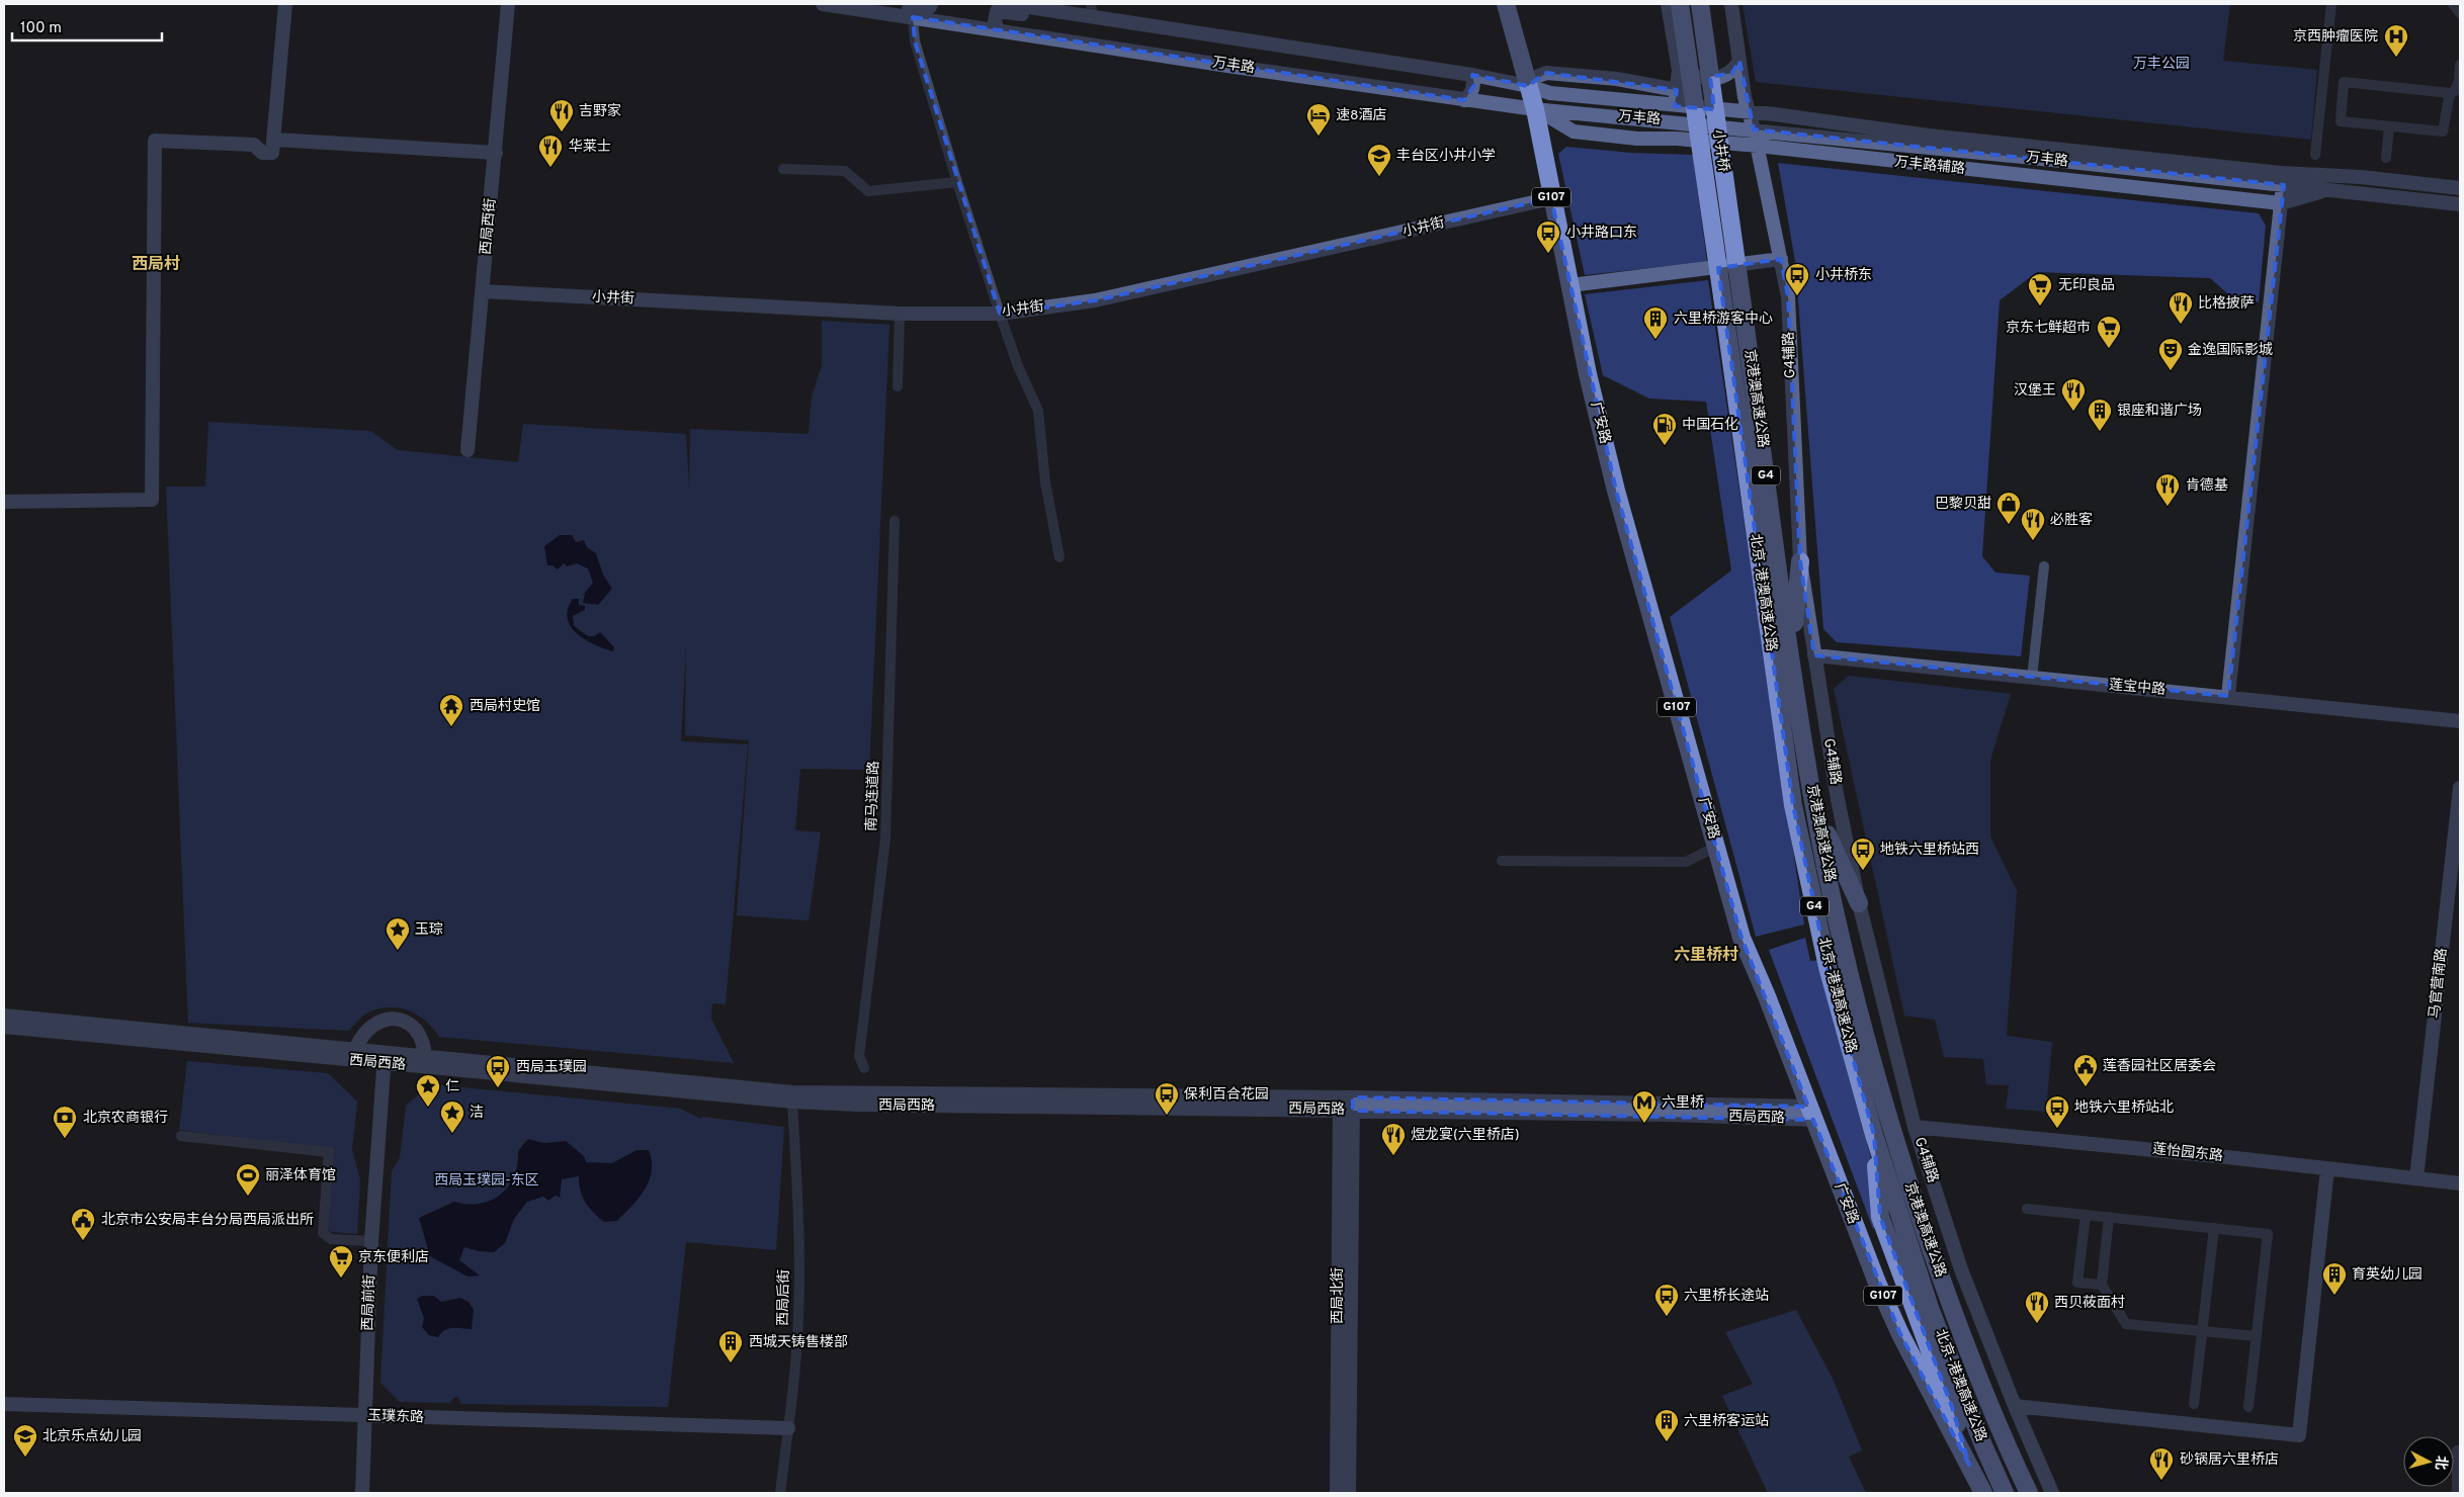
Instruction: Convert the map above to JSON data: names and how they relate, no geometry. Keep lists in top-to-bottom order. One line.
{"streets":{"highway":["小井桥","G107","京港澳高速公路","广安路","G4","北京-港澳高速公路"],"street":["万丰路","万丰路辅路","西局西街","小井街","G4辅路","莲宝中路","南马连道路","马官营南路","西局西路","莲怡园东路","西局北街","西局后街","西局前街","玉璞东路"]},"crossings":[["万丰路","万丰路辅路"],["万丰路","G107"],["万丰路","G4辅路"],["万丰路","广安路"],["小井桥","京港澳高速公路"],["小井桥","北京-港澳高速公路"],["万丰路辅路","G107"],["万丰路辅路","G4辅路"],["万丰路辅路","广安路"],["G107","广安路"],["西局西街","小井街"],["小井街","广安路"],["G4辅路","莲宝中路"],["G4辅路","莲怡园东路"],["广安路","西局西路"],["马官营南路","莲怡园东路"],["西局西路","西局北街"],["西局西路","西局后街"],["西局西路","西局前街"],["西局后街","玉璞东路"],["西局前街","玉璞东路"]],"districts":["西局村","六里桥村"],"parks":["万丰公园","西局玉璞园-东区"],"places":{"hospital":["京西肿瘤医院"],"restaurant":["吉野家","华莱士","比格披萨","汉堡王","肯德基","必胜客","煜龙宴(六里桥店)","西贝莜面村","砂锅居六里桥店"],"hotel":["速8酒店"],"school or university":["丰台区小井小学","北京乐点幼儿园"],"bus stop":["小井路口东","小井桥东","地铁六里桥站西","西局玉璞园","保利百合花园","地铁六里桥站北","六里桥长途站"],"supermarket":["无印良品","京东七鲜超市","京东便利店"],"building":["六里桥游客中心","银座和谐广场","育英幼儿园","西城天铸售楼部","六里桥客运站"],"theatre":["金逸国际影城"],"fuel station":["中国石化"],"shop":["巴黎贝甜"],"temple":["西局村史馆"],"place":["玉琮","仁","洁"],"public building":["莲香园社区居委会","北京市公安局丰台分局西局派出所"],"metro station":["六里桥"],"bank":["北京农商银行"],"sports":["丽泽体育馆"]},"scale_bar":"100 m","north":"right"}
